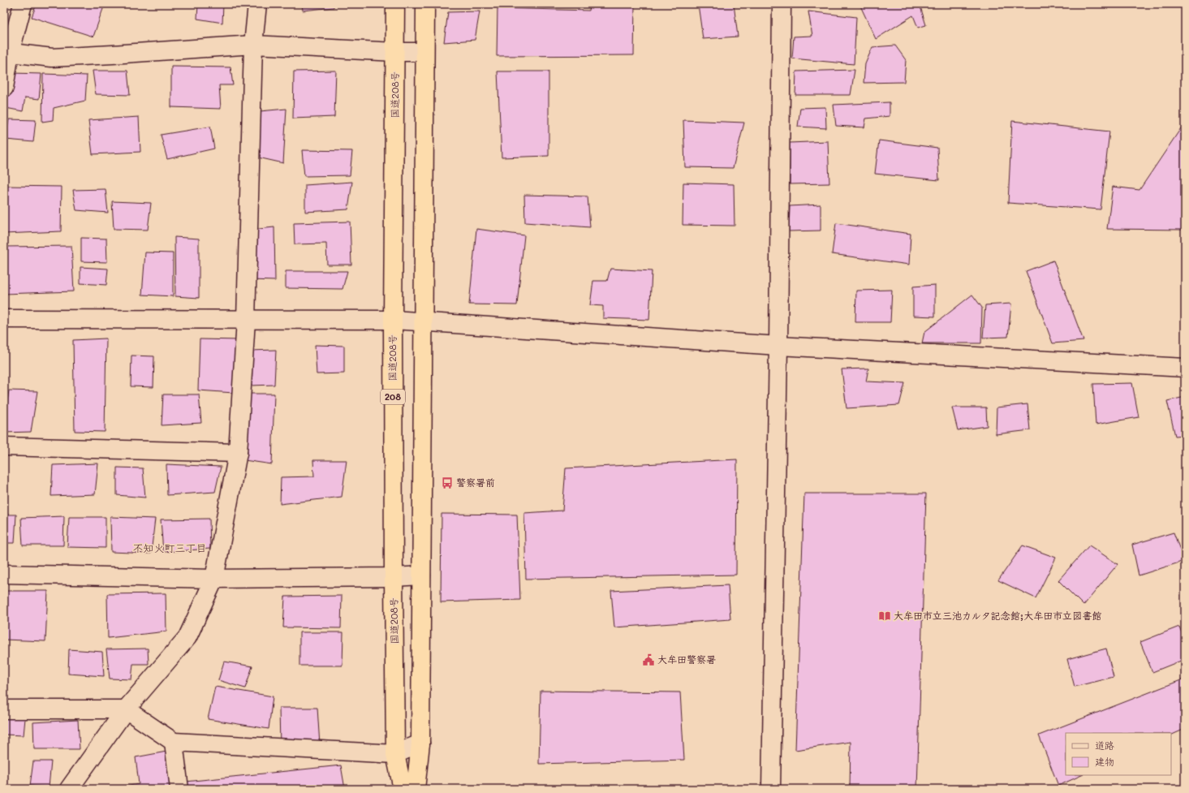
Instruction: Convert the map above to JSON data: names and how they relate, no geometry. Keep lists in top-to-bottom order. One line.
{"streets":{"highway":["国道208号","208"]},"districts":["不知火町三丁目"],"places":{"bus stop":["警察署前"],"library":["大牟田市立三池カルタ記念館;大牟田市立図書館"],"public building":["大牟田警察署"]},"legend":["道路","建物"]}
